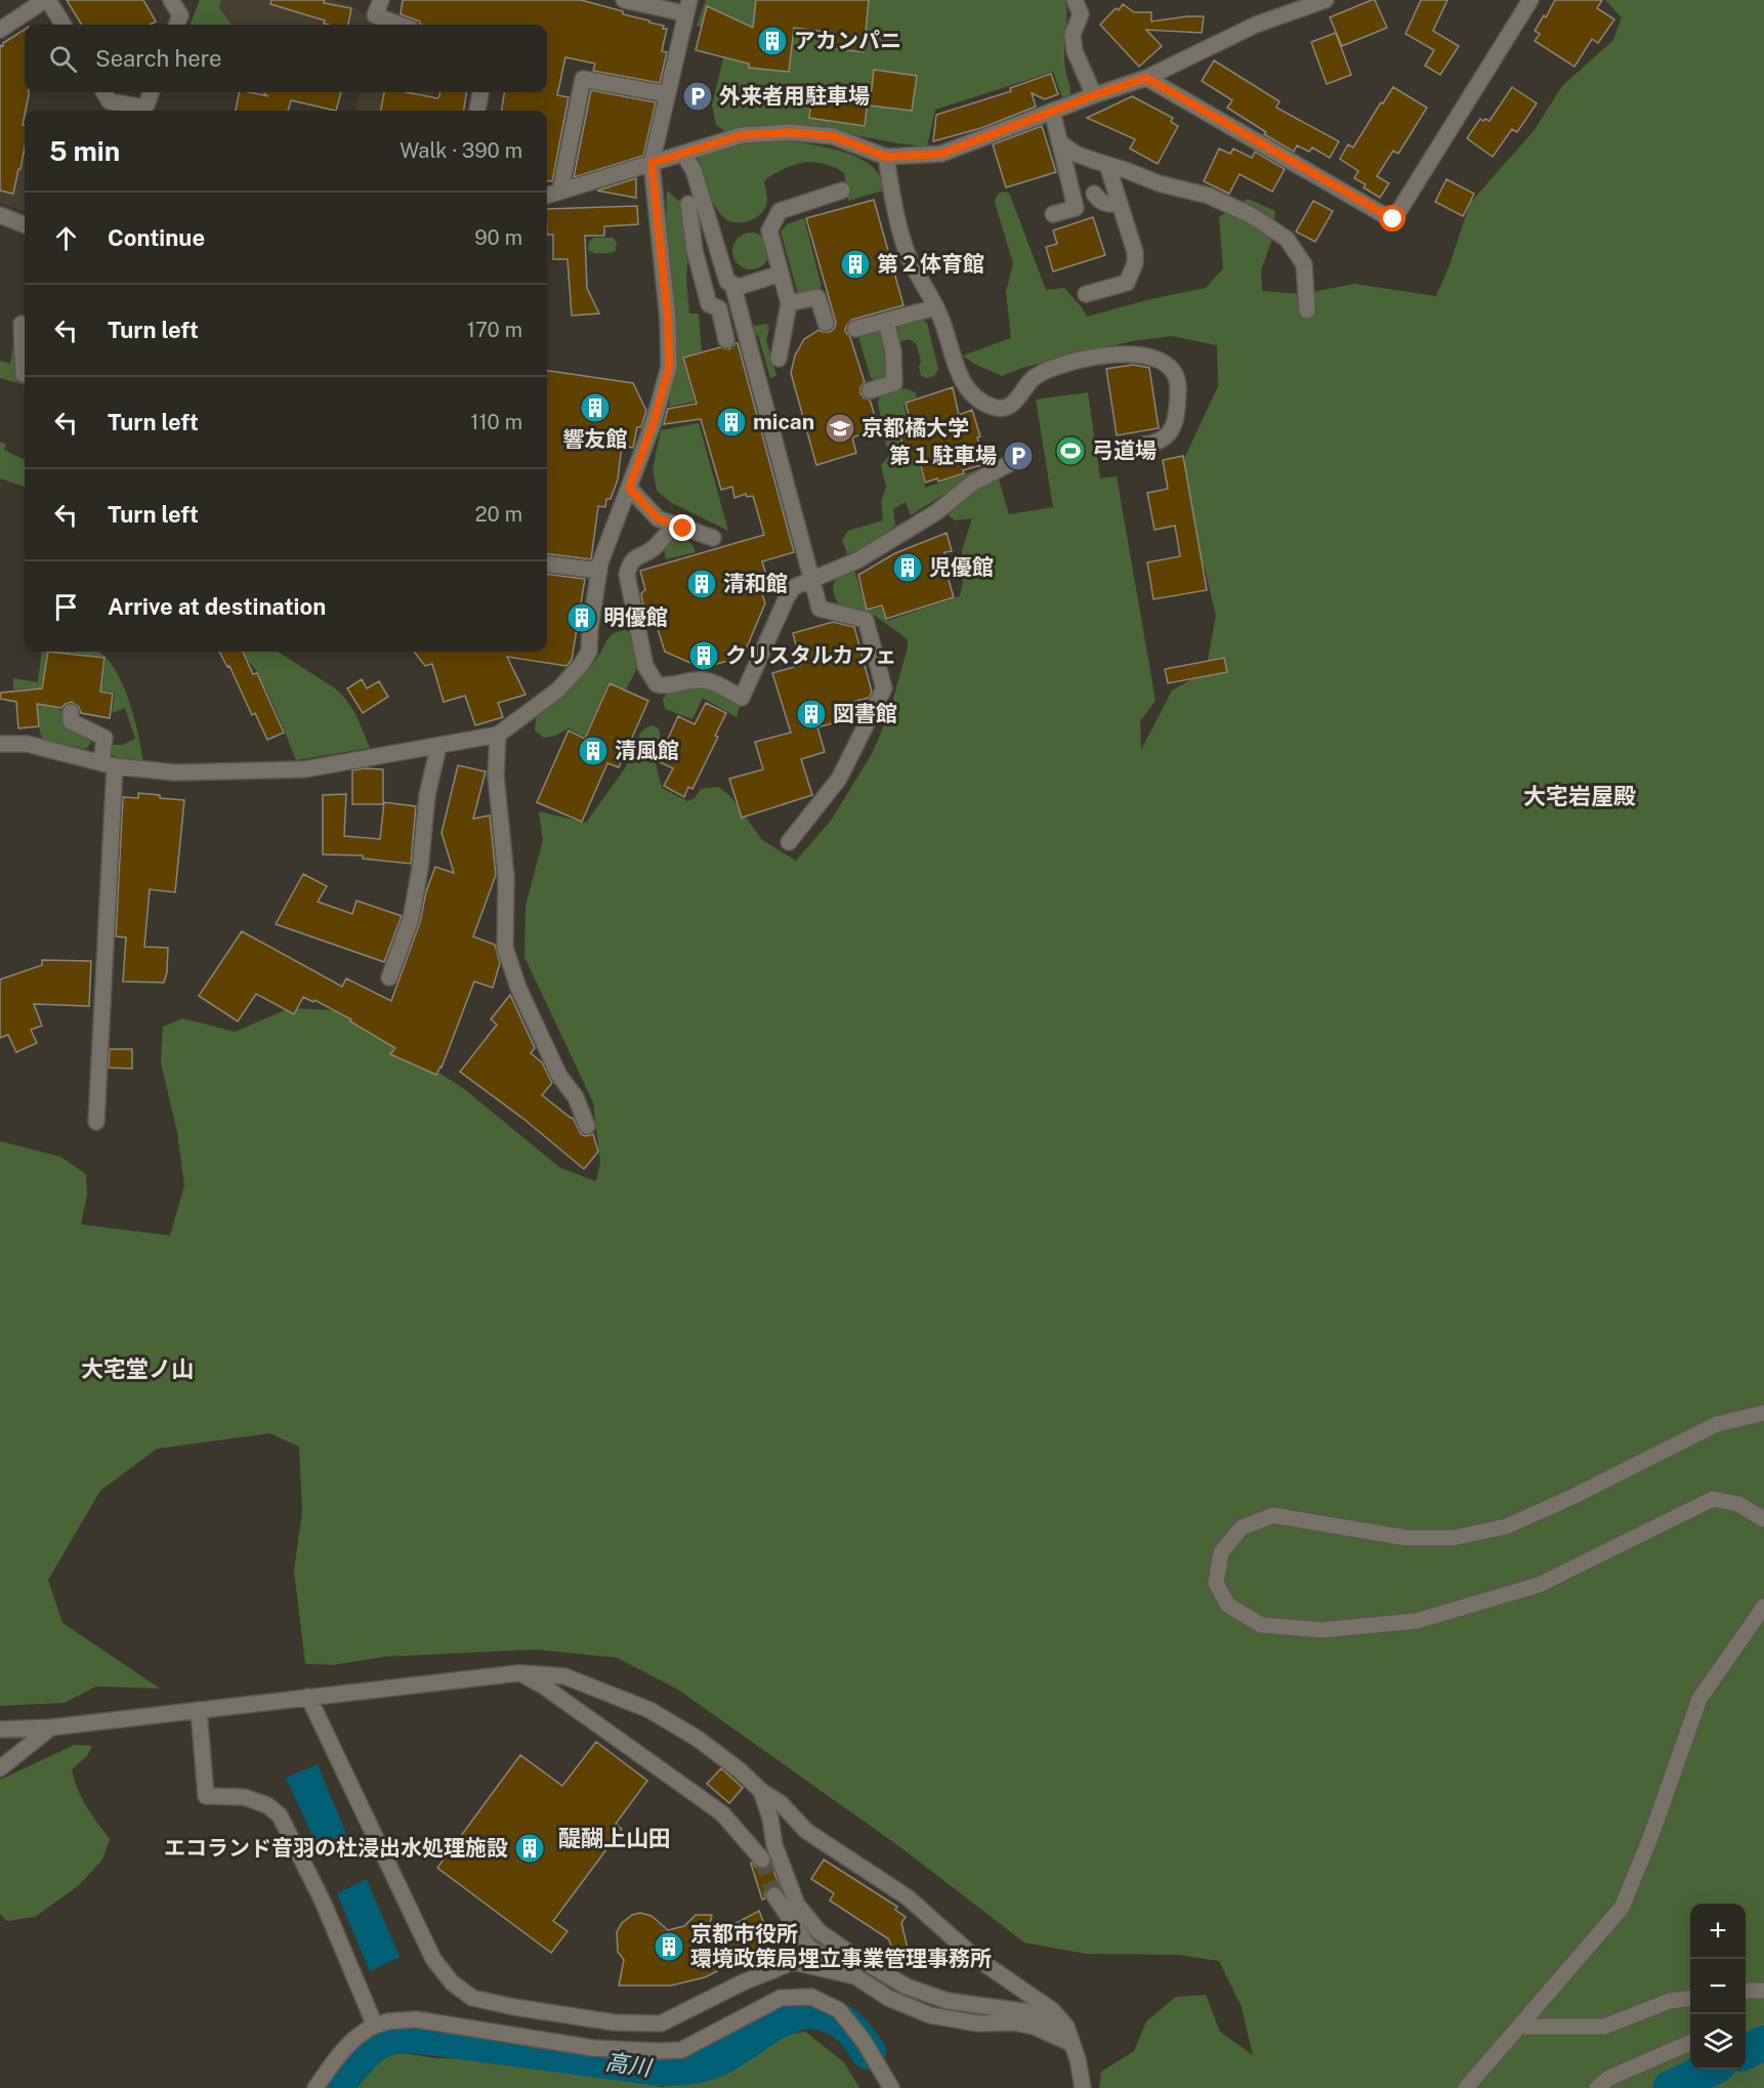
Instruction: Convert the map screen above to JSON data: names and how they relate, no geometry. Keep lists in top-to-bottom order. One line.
{"districts":["大宅岩屋殿","大宅堂ノ山","醍醐上山田"],"water":["高川"],"places":{"building":["アカンパニ","第２体育館","響友館","mican","児優館","清和館","明優館","クリスタルカフェ","図書館","清風館","エコランド音羽の杜浸出水処理施設","京都市役所 環境政策局埋立事業管理事務所"],"parking":["外来者用駐車場","第１駐車場"],"school or university":["京都橘大学"],"sports":["弓道場"]},"page":{"search":"Search here","heading":["5 min","Walk · 390 m"],"list":[["Continue","90 m"],["Turn left","170 m"],["Turn left","110 m"],["Turn left","20 m"],"Arrive at destination"],"map_buttons":["+","−"]}}
